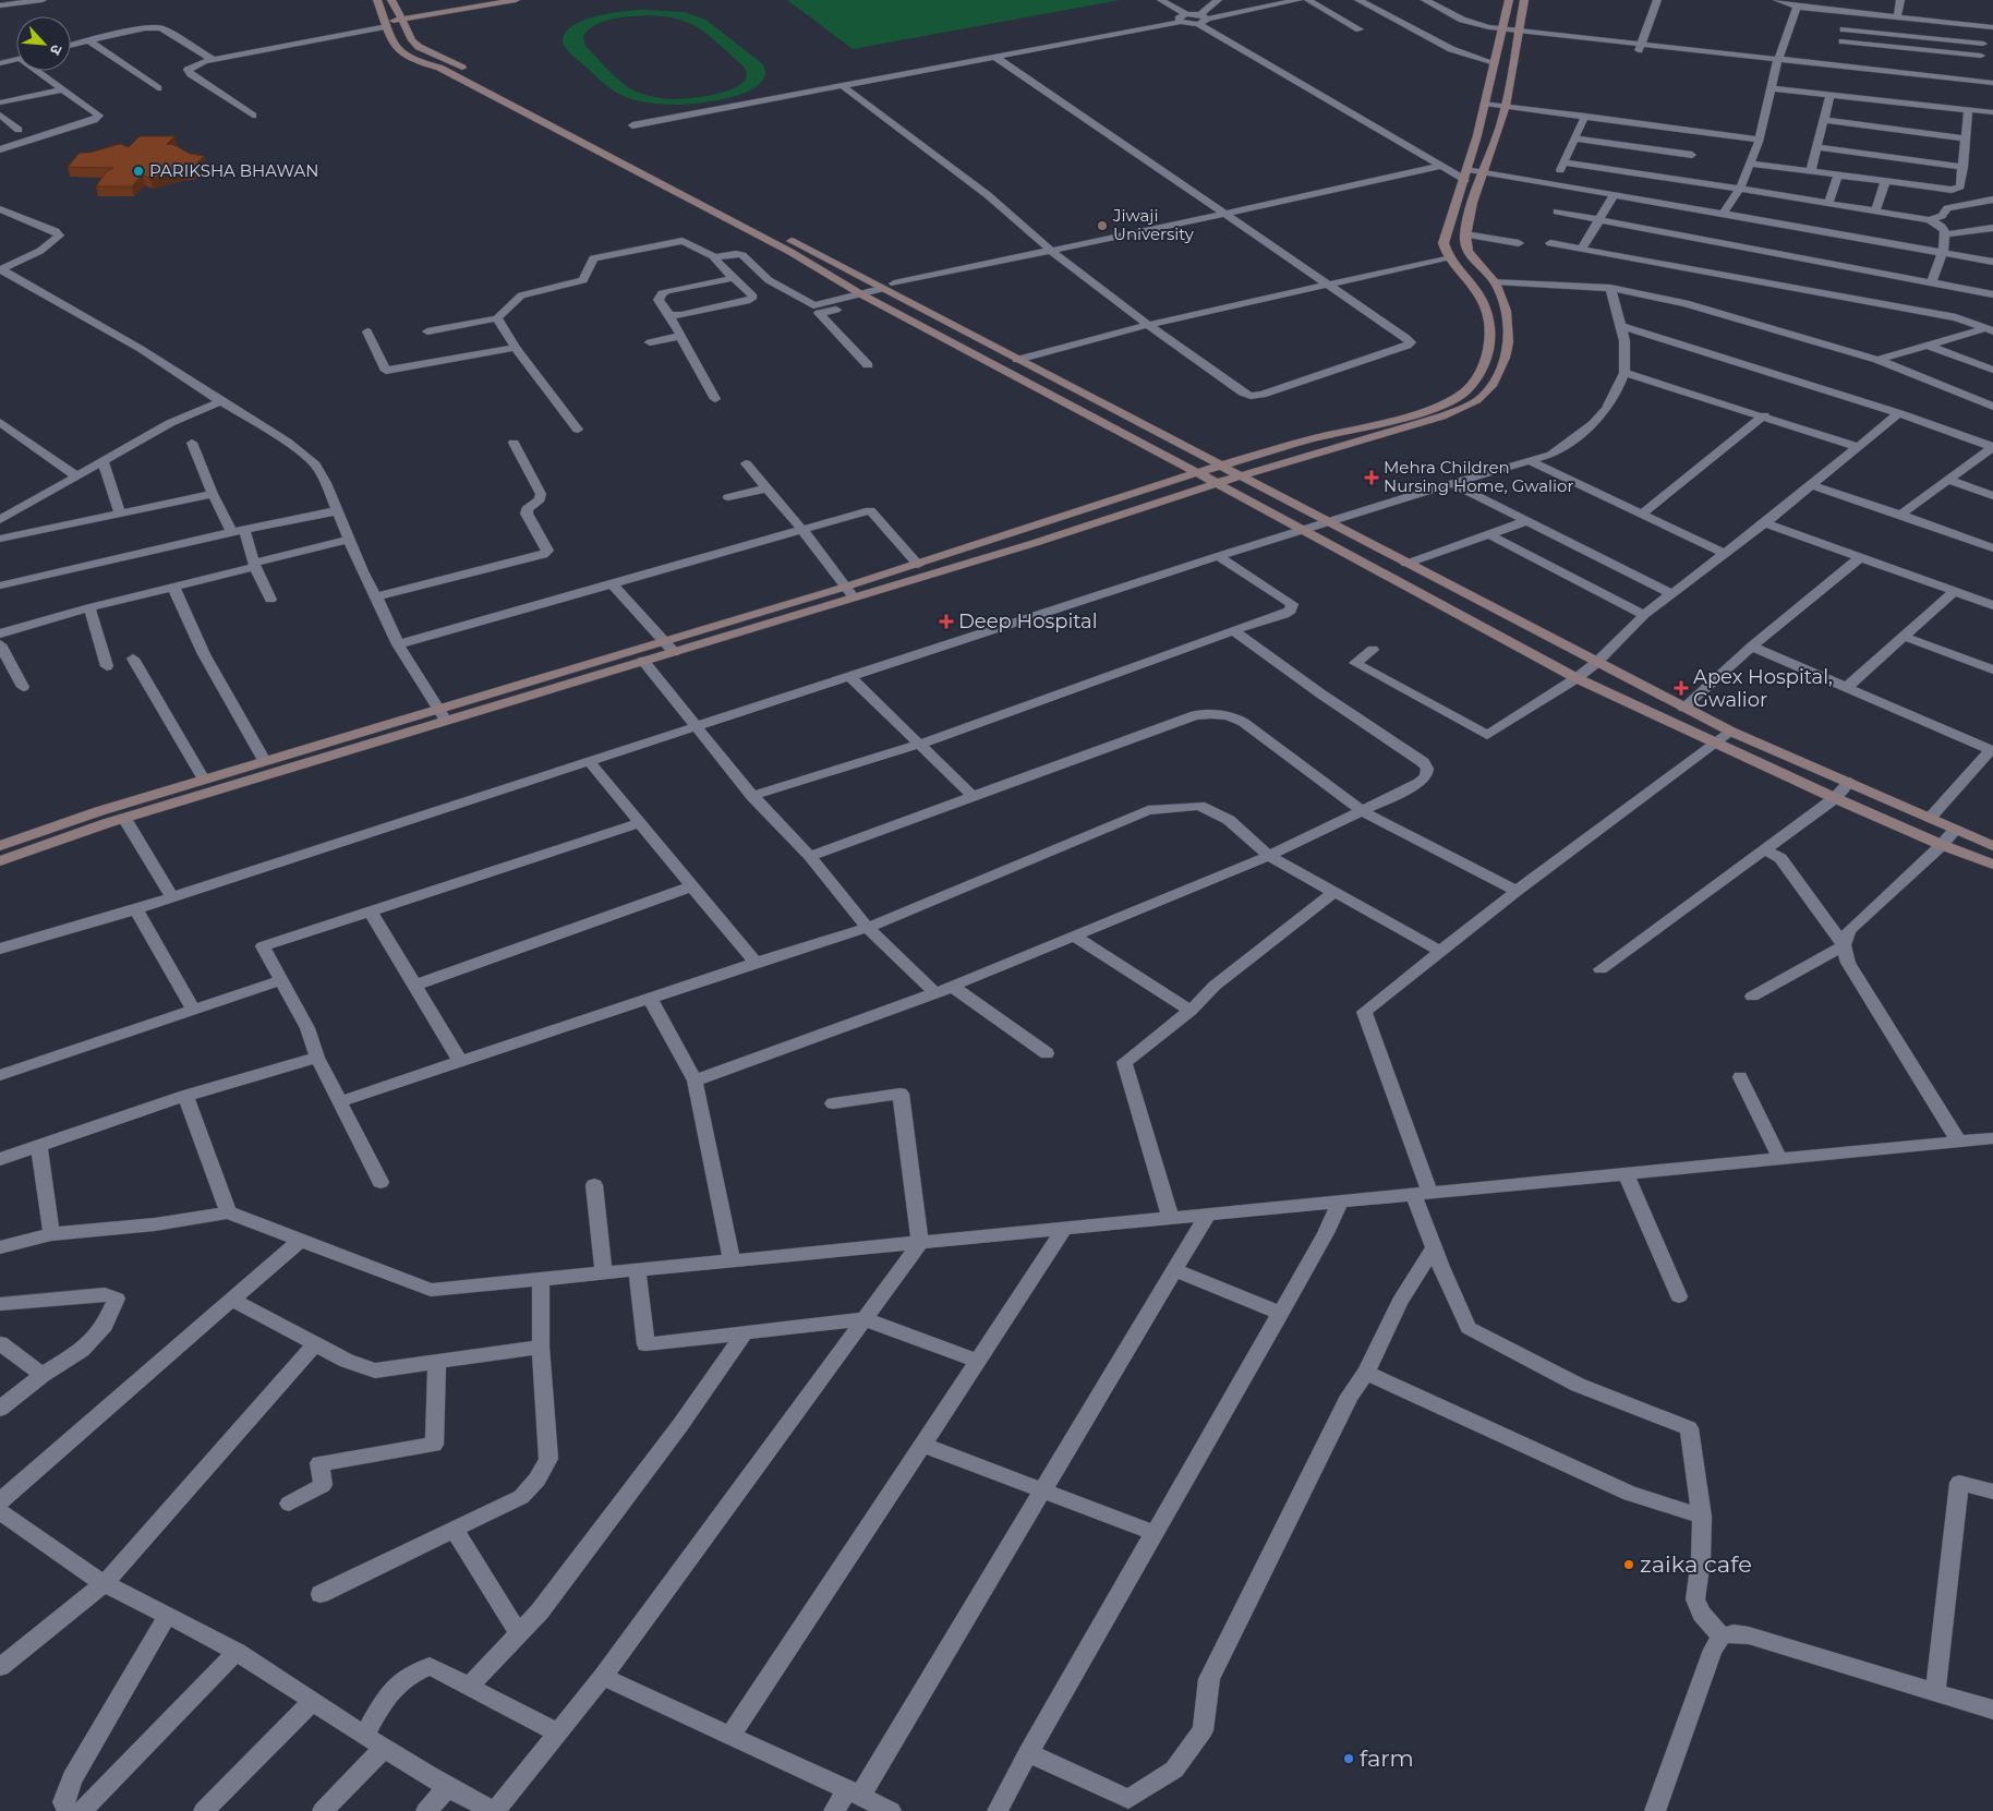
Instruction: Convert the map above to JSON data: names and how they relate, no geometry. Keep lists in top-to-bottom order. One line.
{"places":{"other":["PARIKSHA BHAWAN","Jiwaji University","zaika cafe","farm"],"health":["Mehra Children Nursing Home, Gwalior","Deep Hospital","Apex Hospital, Gwalior"]},"north":"bottom right"}
